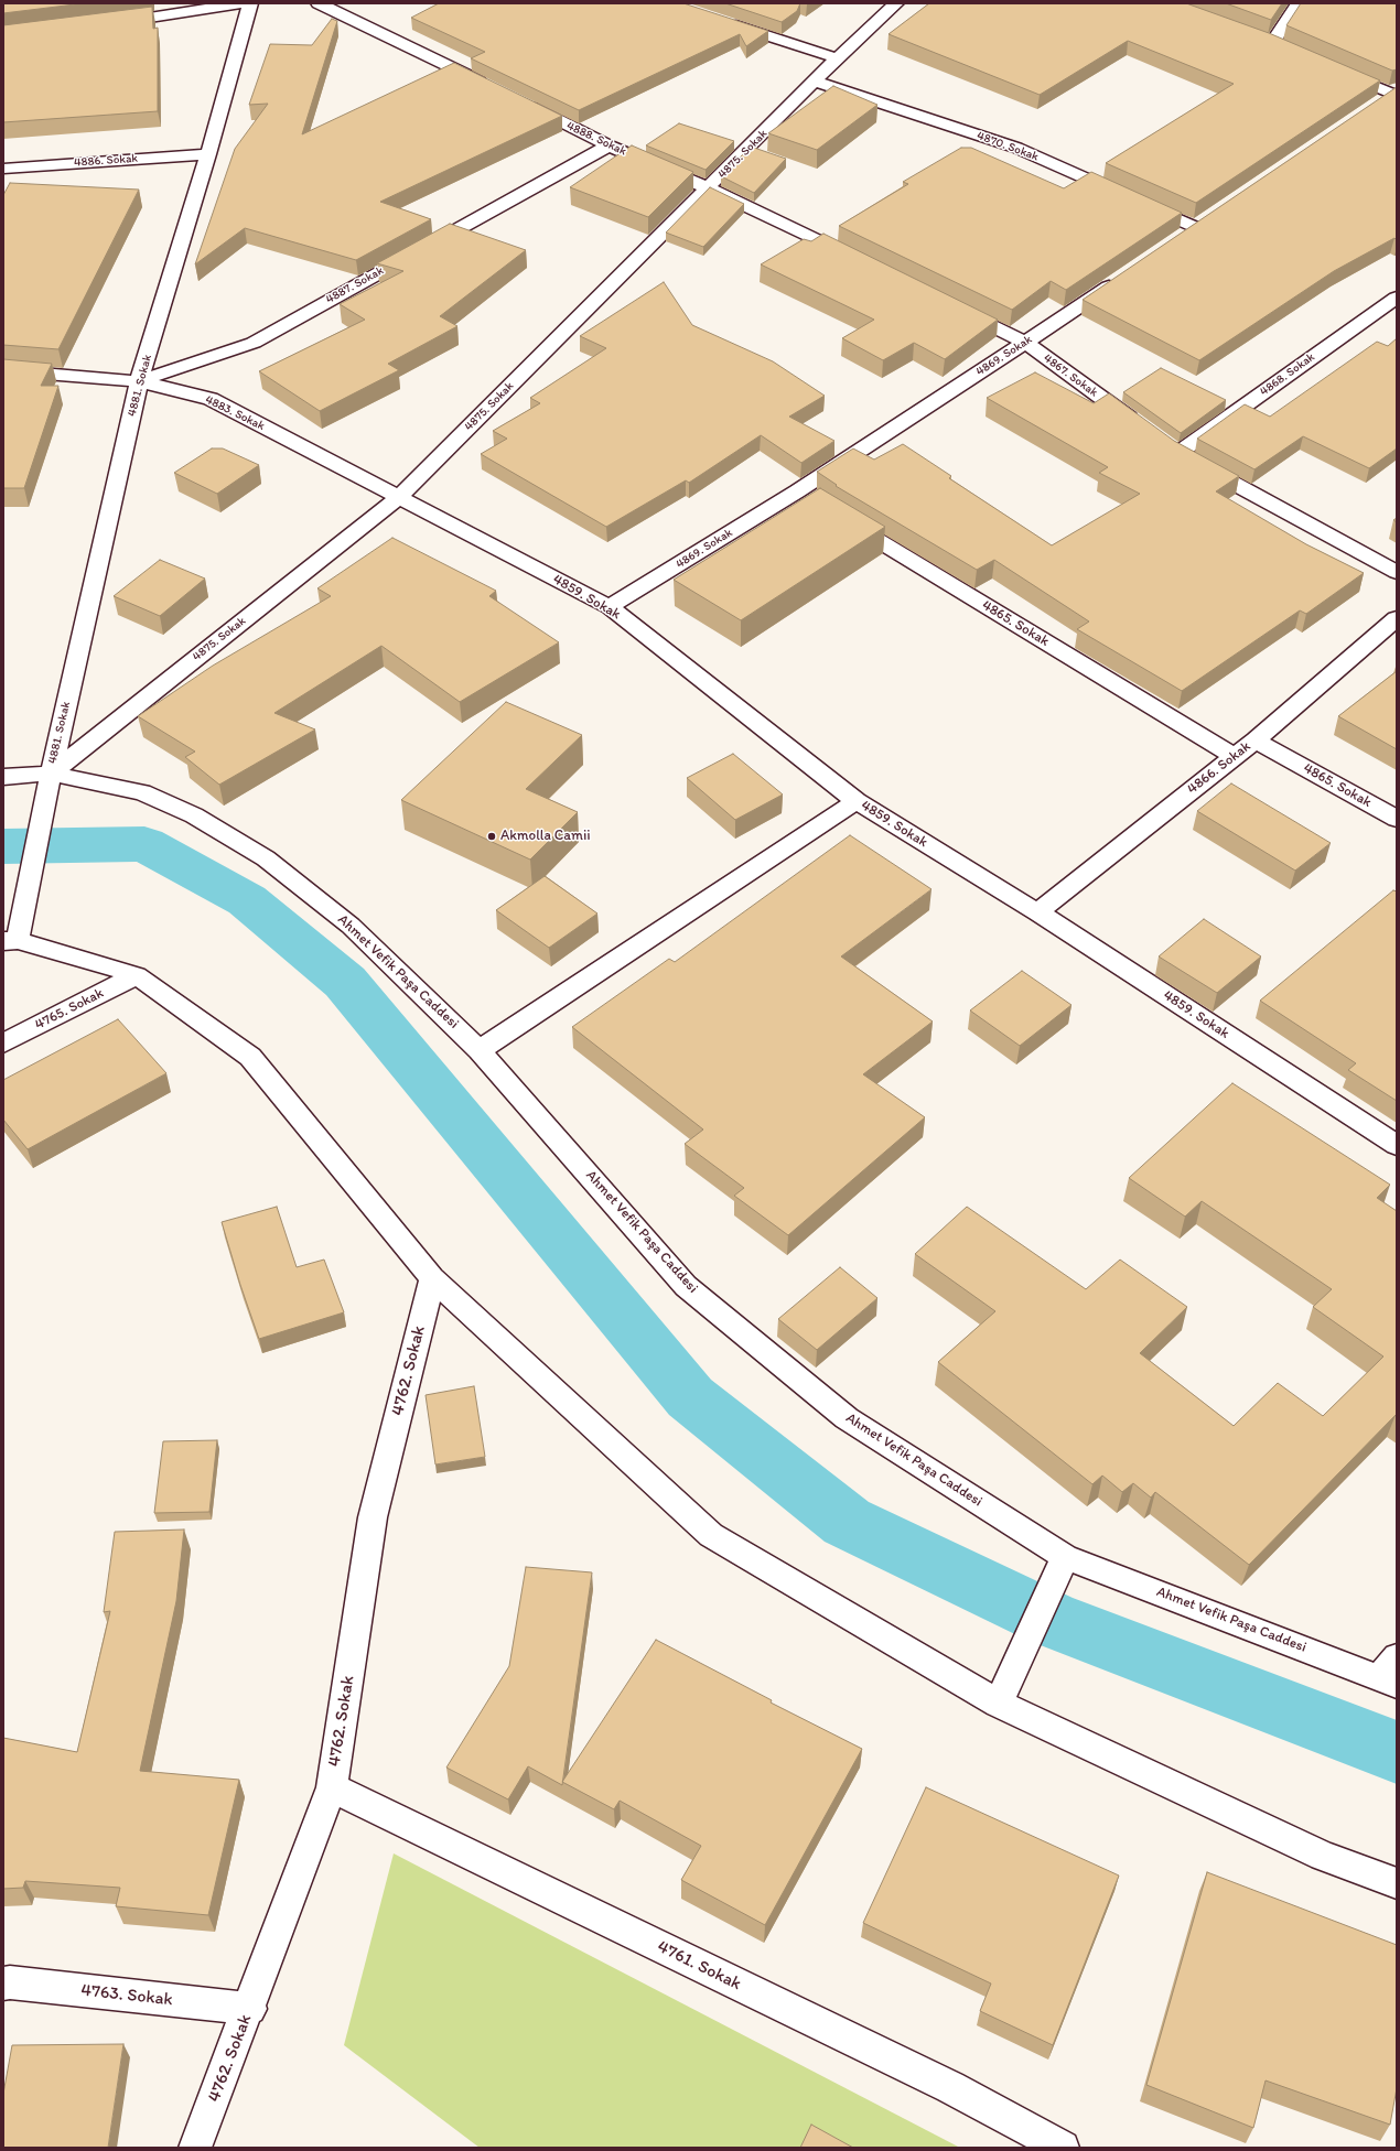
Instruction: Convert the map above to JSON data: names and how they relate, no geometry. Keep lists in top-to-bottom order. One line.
{"streets":{"street":["4888. Sokak","4870. Sokak","4875. Sokak","4886. Sokak","4887. Sokak","4869. Sokak","4868. Sokak","4867. Sokak","4881. Sokak","4883. Sokak","4859. Sokak","4865. Sokak","4866. Sokak","Ahmet Vefik Paşa Caddesi","4765. Sokak","4762. Sokak","4761. Sokak","4763. Sokak"]},"crossings":[["4888. Sokak","4875. Sokak"],["4888. Sokak","4887. Sokak"],["4870. Sokak","4875. Sokak"],["4875. Sokak","4881. Sokak"],["4875. Sokak","4883. Sokak"],["4875. Sokak","4859. Sokak"],["4875. Sokak","Ahmet Vefik Paşa Caddesi"],["4886. Sokak","4881. Sokak"],["4887. Sokak","4881. Sokak"],["4887. Sokak","4883. Sokak"],["4869. Sokak","4867. Sokak"],["4869. Sokak","4859. Sokak"],["4881. Sokak","4883. Sokak"],["4881. Sokak","Ahmet Vefik Paşa Caddesi"],["4883. Sokak","4859. Sokak"],["4859. Sokak","4866. Sokak"],["4865. Sokak","4866. Sokak"],["4762. Sokak","4761. Sokak"],["4762. Sokak","4763. Sokak"]],"places":["Akmolla Camii"]}
